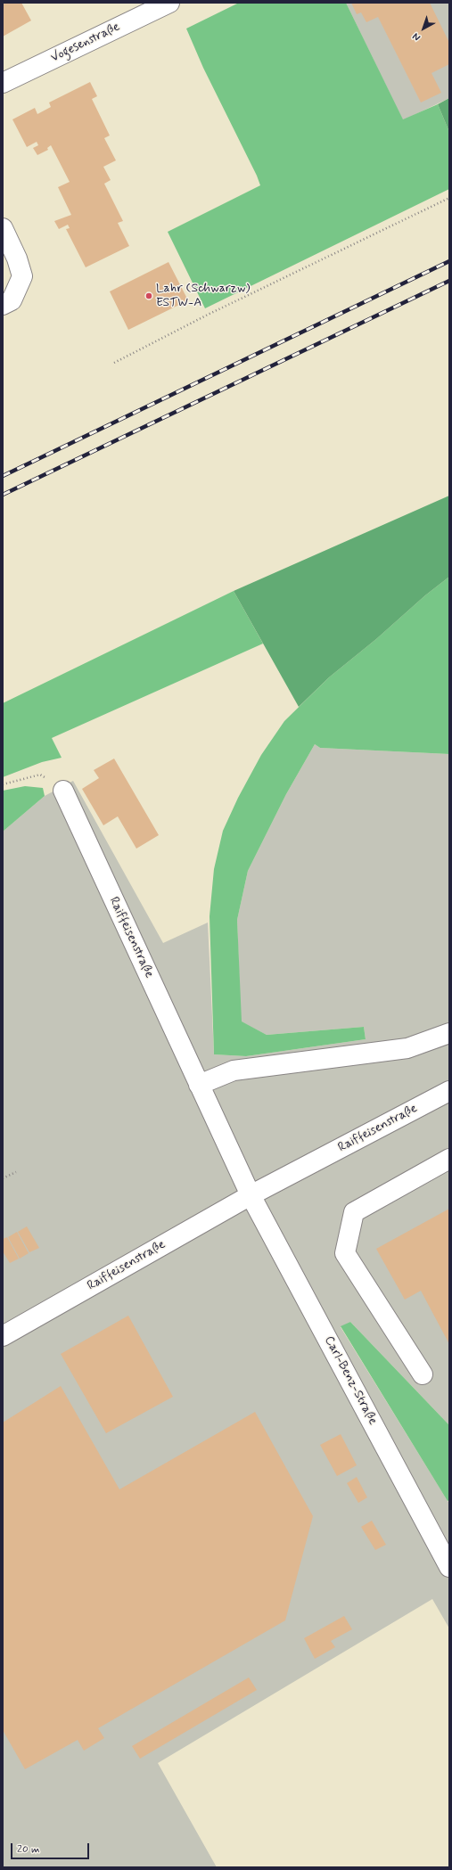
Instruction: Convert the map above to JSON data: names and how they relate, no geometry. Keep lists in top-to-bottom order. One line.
{"streets":{"street":["Vogesenstraße","Raiffeisenstraße","Carl-Benz-Straße"]},"crossings":[["Raiffeisenstraße","Carl-Benz-Straße"]],"places":["Lahr (Schwarzw) ESTW-A"],"scale_bar":"20 m","north":"bottom left"}
